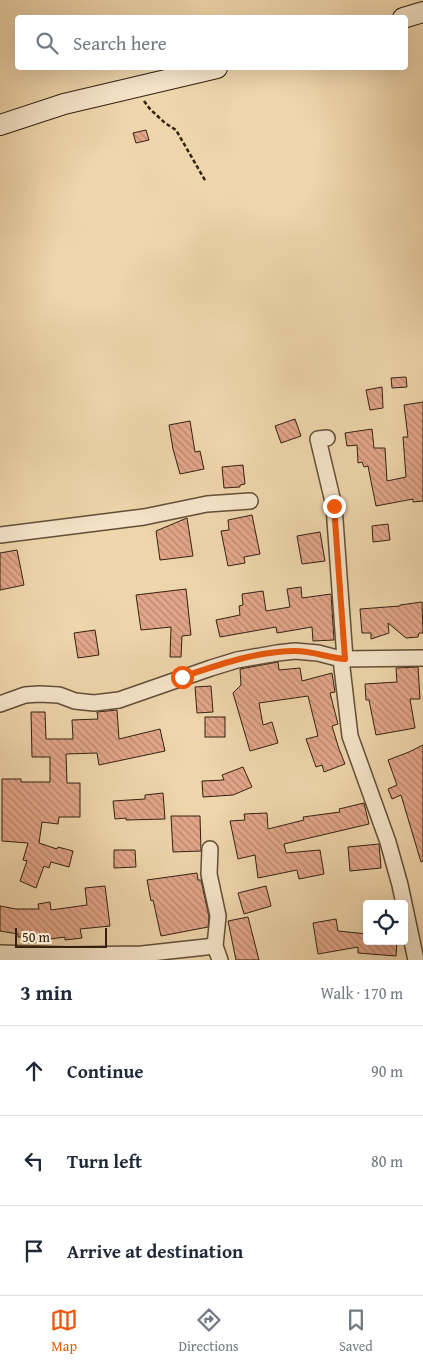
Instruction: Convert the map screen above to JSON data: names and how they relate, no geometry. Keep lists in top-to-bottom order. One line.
{"scale_bar":"50 m","page":{"search":"Search here","scale":"50 m","heading":["3 min","Walk · 170 m"],"list":[["Continue","90 m"],["Turn left","80 m"],"Arrive at destination"],"nav":["Map","Directions","Saved"]}}
